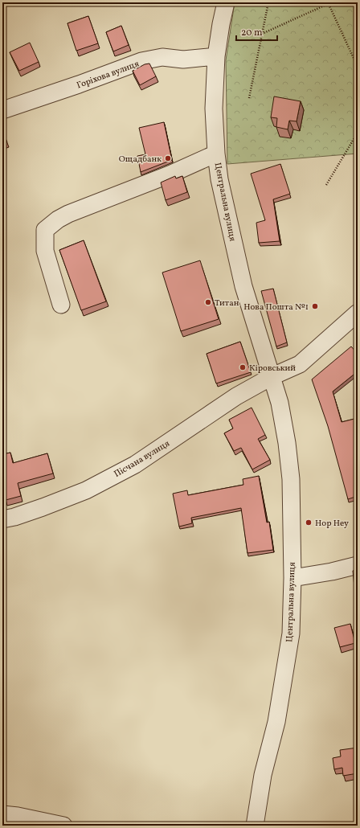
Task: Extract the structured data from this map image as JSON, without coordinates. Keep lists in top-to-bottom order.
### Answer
{
  "streets": {
    "street": ["Горіхова вулиця", "Центральна вулиця", "Пісчана вулиця"]
  },
  "crossings": [
    ["Горіхова вулиця", "Центральна вулиця"],
    ["Центральна вулиця", "Пісчана вулиця"]
  ],
  "places": [
    "Ощадбанк",
    "Титан",
    "Нова Пошта №1",
    "Кіровський",
    "Hop Hey"
  ],
  "scale_bar": "20 m"
}
